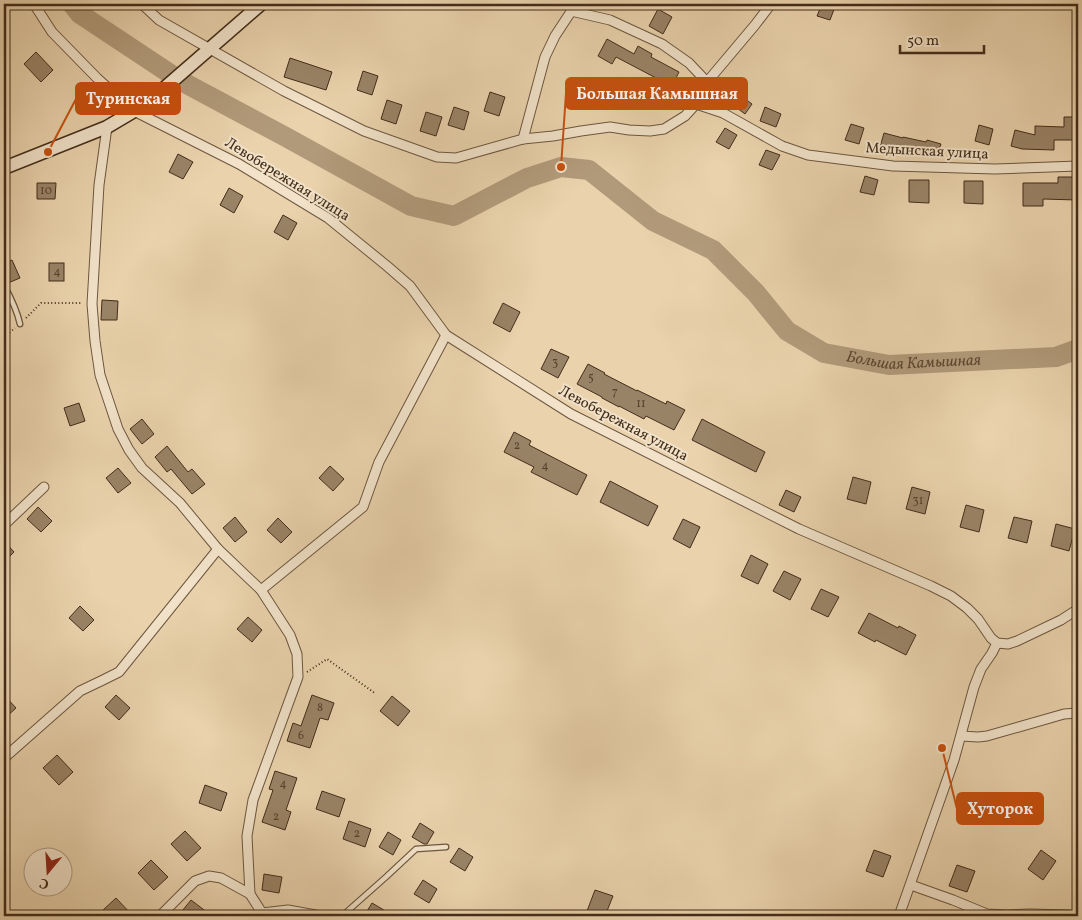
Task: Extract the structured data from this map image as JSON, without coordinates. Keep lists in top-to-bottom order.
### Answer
{
  "streets": {
    "street": ["Медынская улица", "Левобережная улица"]
  },
  "water": ["Большая Камышная"],
  "places": ["Туринская", "Большая Камышная", "Хуторок"],
  "house_numbers": [
    "10",
    "4",
    "3",
    "5",
    "7",
    "11",
    "2",
    "4",
    "31",
    "8",
    "6",
    "4",
    "2",
    "2"
  ],
  "scale_bar": "50 m",
  "north": "bottom"
}
